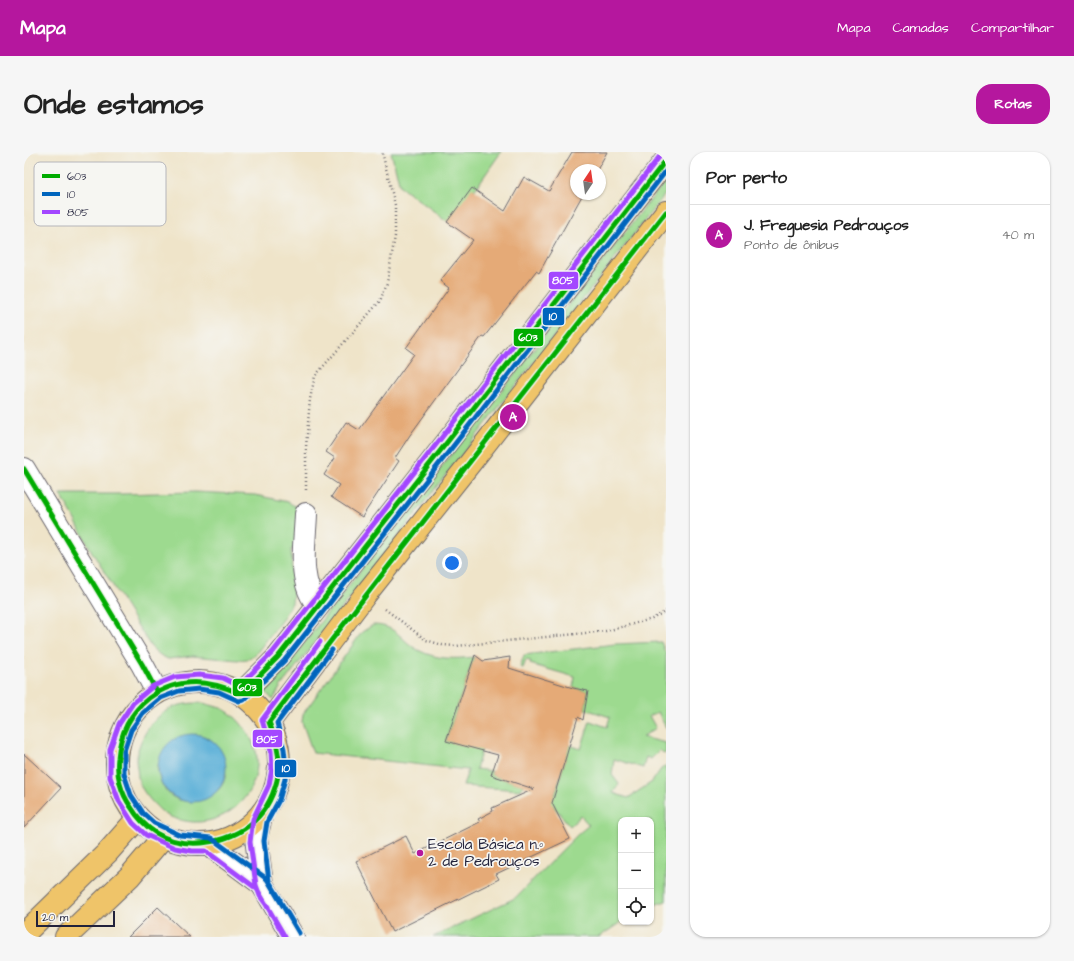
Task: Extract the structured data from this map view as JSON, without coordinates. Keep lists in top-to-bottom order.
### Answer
{
  "places": ["Escola Básica n.º 2 de Pedrouços"],
  "lines": ["transit line 805", "transit line 603", "transit line 10"],
  "legend": ["603", "10", "805"],
  "scale_bar": "20 m",
  "north": "top",
  "page": {
    "header": "Mapa",
    "nav": ["Mapa", "Camadas", "Compartilhar"],
    "buttons": "Rotas",
    "title": "Onde estamos",
    "heading": "Por perto",
    "list": [
      {
        "mark": "A",
        "name": "J. Freguesia Pedrouços",
        "note": "Ponto de ônibus",
        "value": "40 m"
      }
    ],
    "pins": "A",
    "map_buttons": ["+", "−"],
    "scale": "20 m"
  }
}
